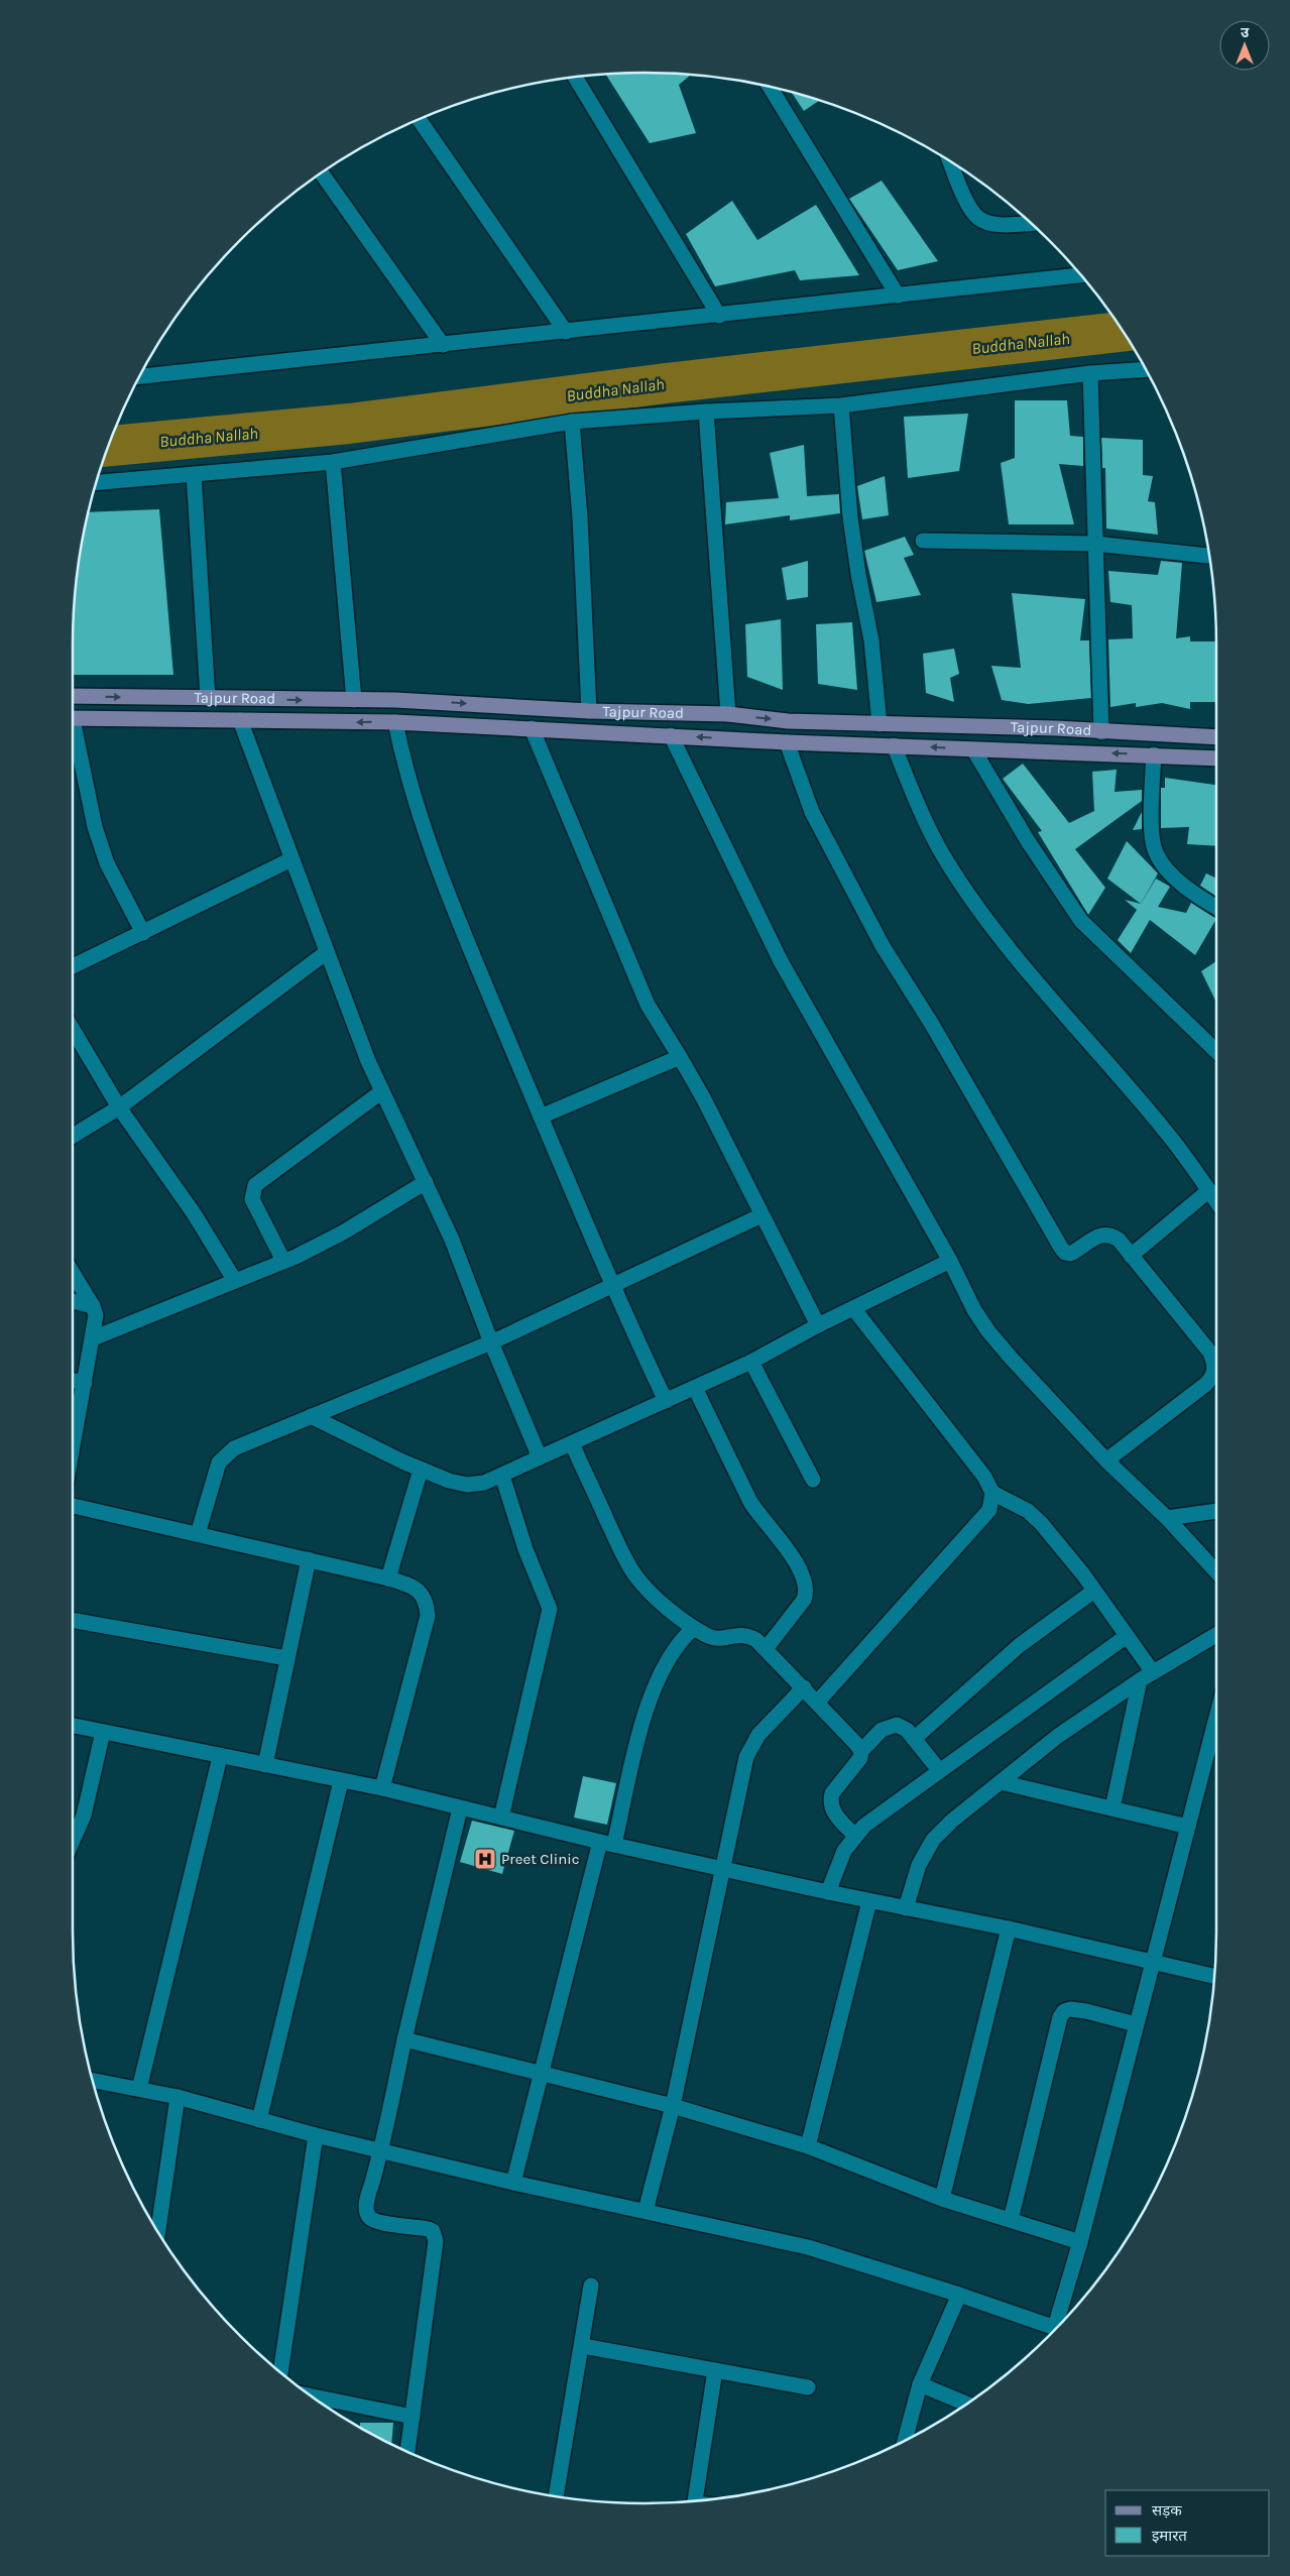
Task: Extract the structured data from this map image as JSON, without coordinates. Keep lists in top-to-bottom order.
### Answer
{
  "streets": {
    "main road": ["Tajpur Road"]
  },
  "water": ["Buddha Nallah"],
  "places": {
    "hospital": ["Preet Clinic"]
  },
  "legend": ["सड़क", "इमारत"],
  "north": "top"
}
